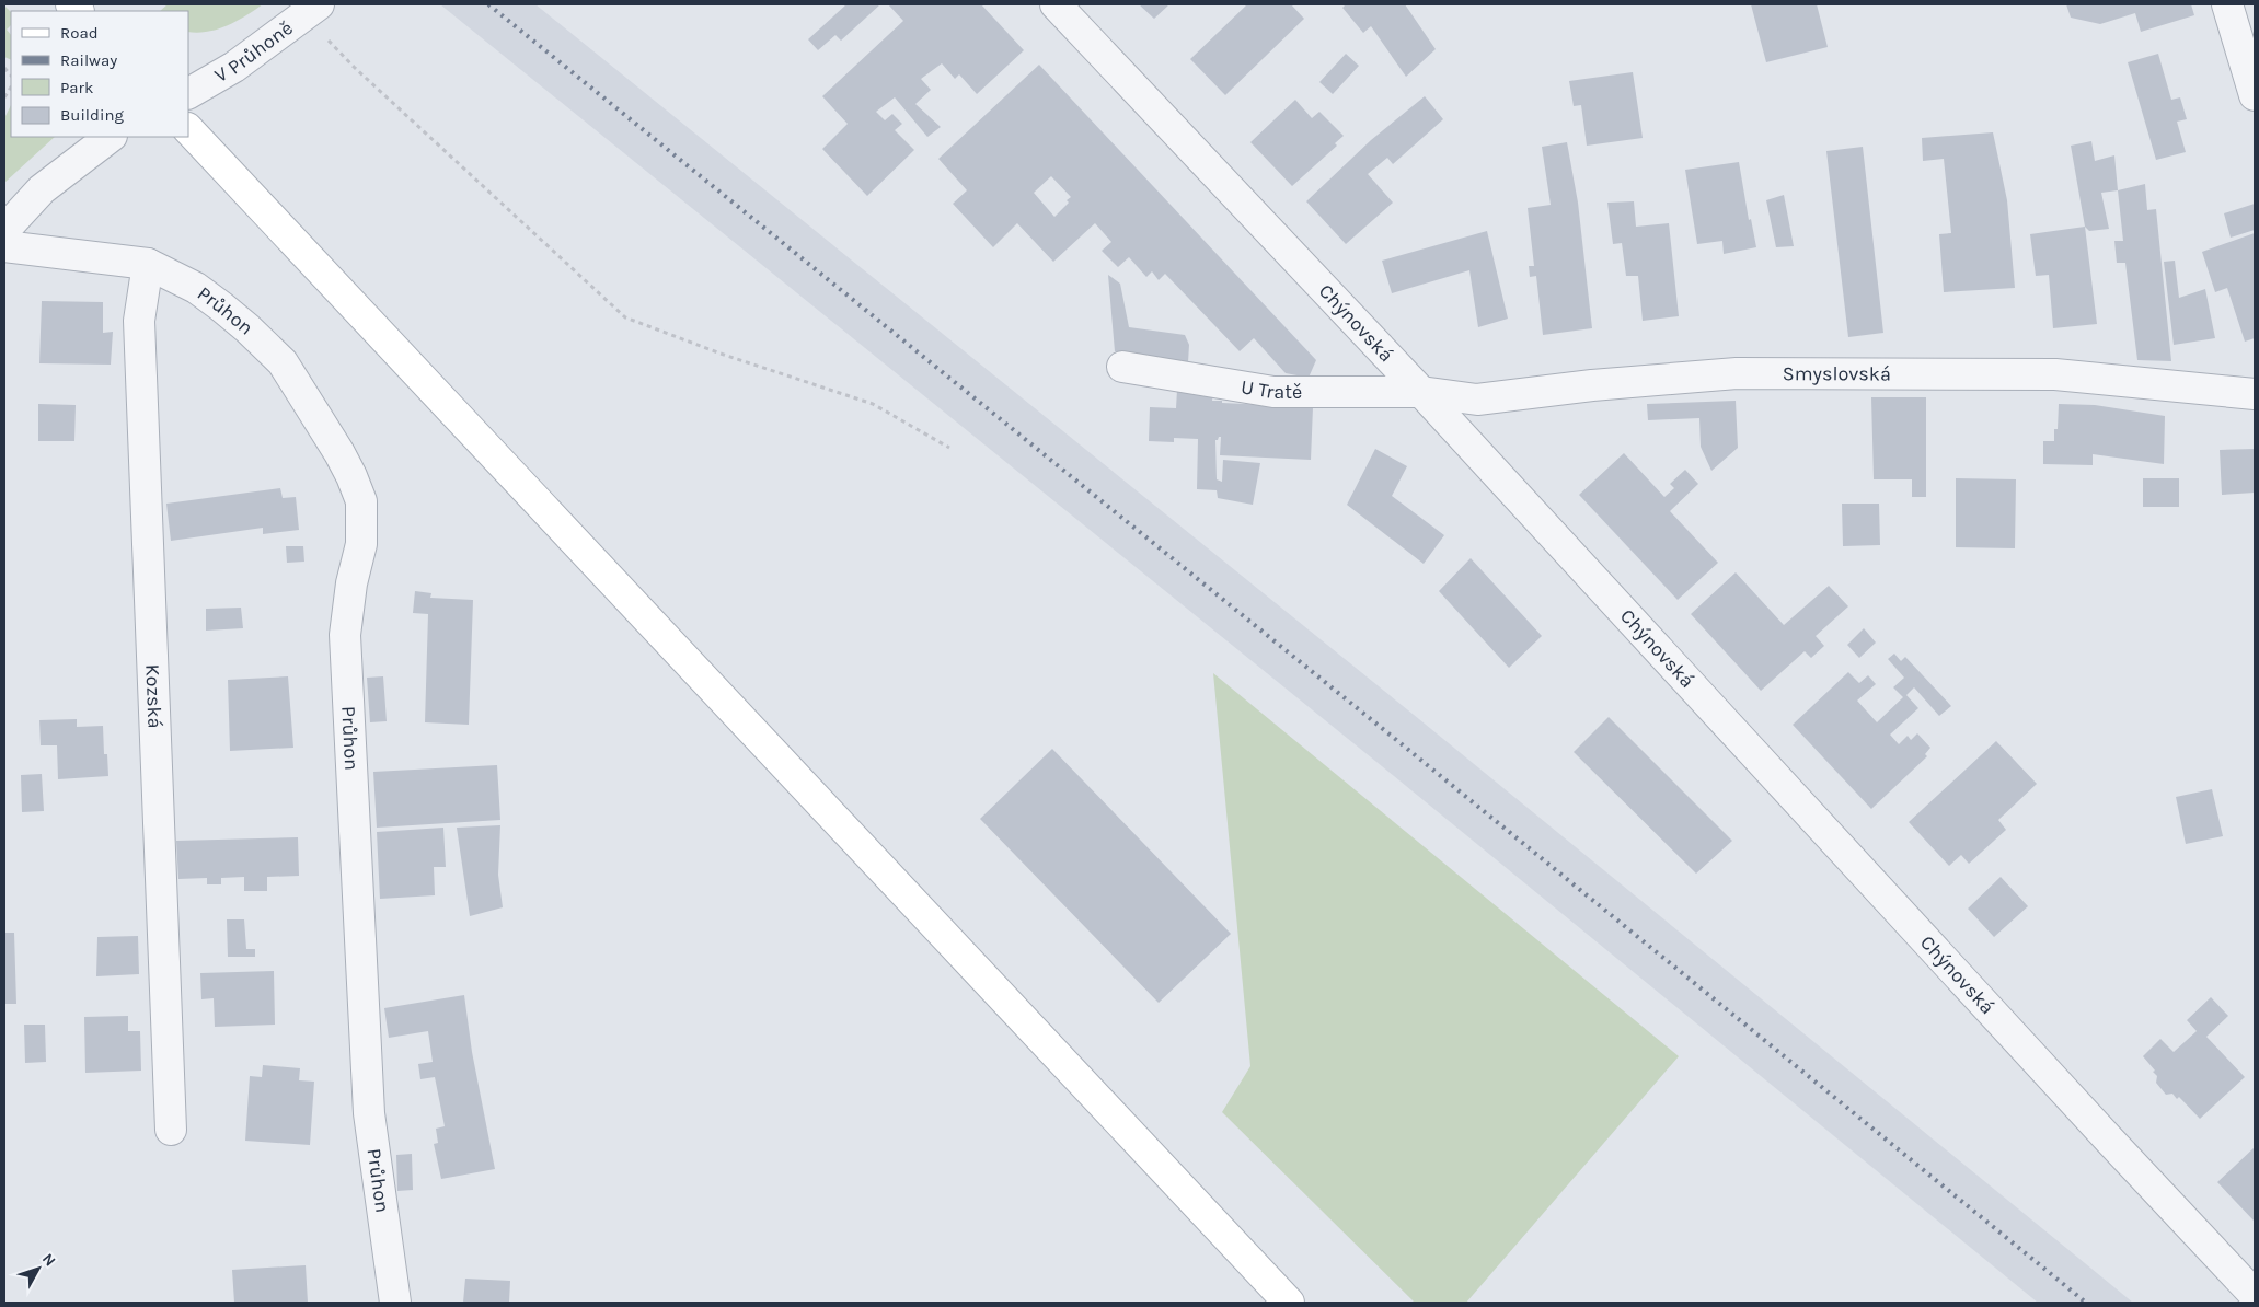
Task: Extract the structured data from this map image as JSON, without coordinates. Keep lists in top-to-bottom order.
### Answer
{
  "streets": {
    "street": [
      "V Průhoně",
      "Průhon",
      "Chýnovská",
      "Smyslovská",
      "U Tratě",
      "Kozská"
    ]
  },
  "crossings": [
    ["Průhon", "Kozská"],
    ["Chýnovská", "Smyslovská"],
    ["Chýnovská", "U Tratě"],
    ["Smyslovská", "U Tratě"]
  ],
  "legend": [
    "Road",
    "Railway",
    "Park",
    "Building"
  ],
  "north": "top right"
}
